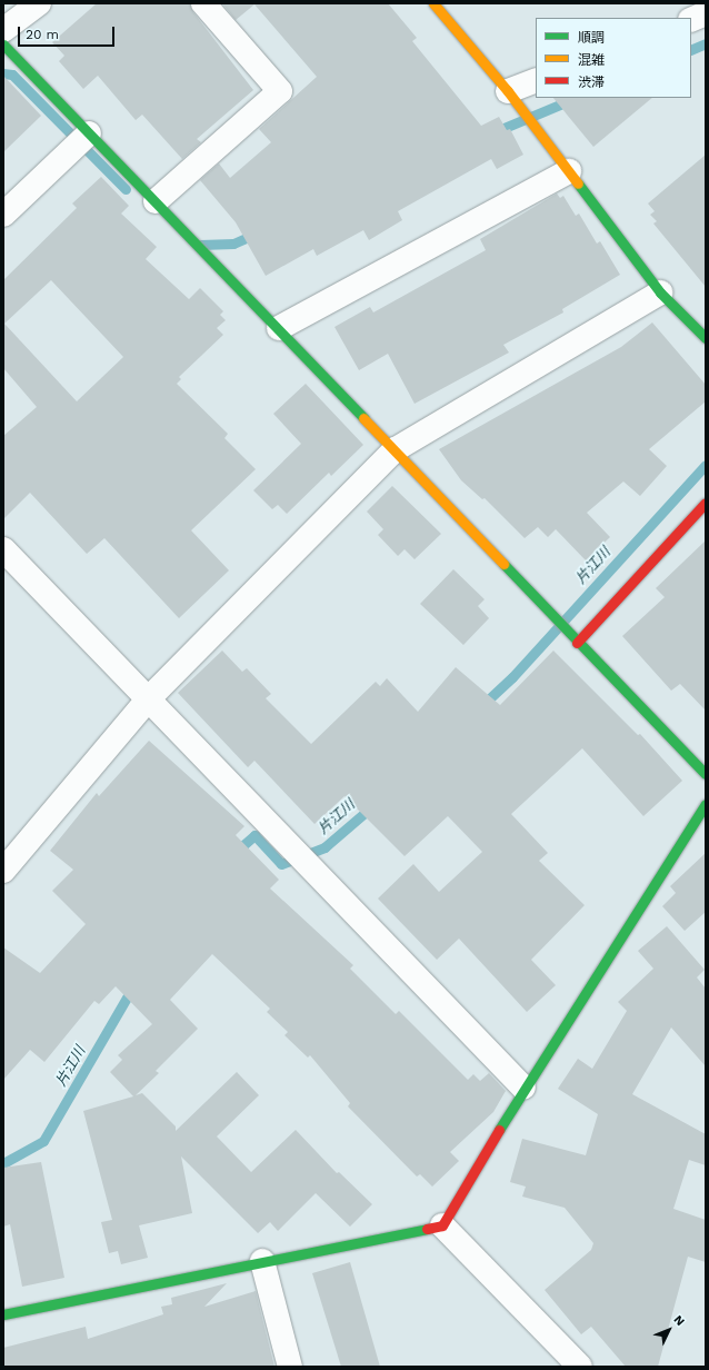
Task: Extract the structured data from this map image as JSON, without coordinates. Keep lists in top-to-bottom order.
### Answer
{
  "water": ["片江川"],
  "legend": ["順調", "混雑", "渋滞"],
  "scale_bar": "20 m",
  "north": "top right"
}
